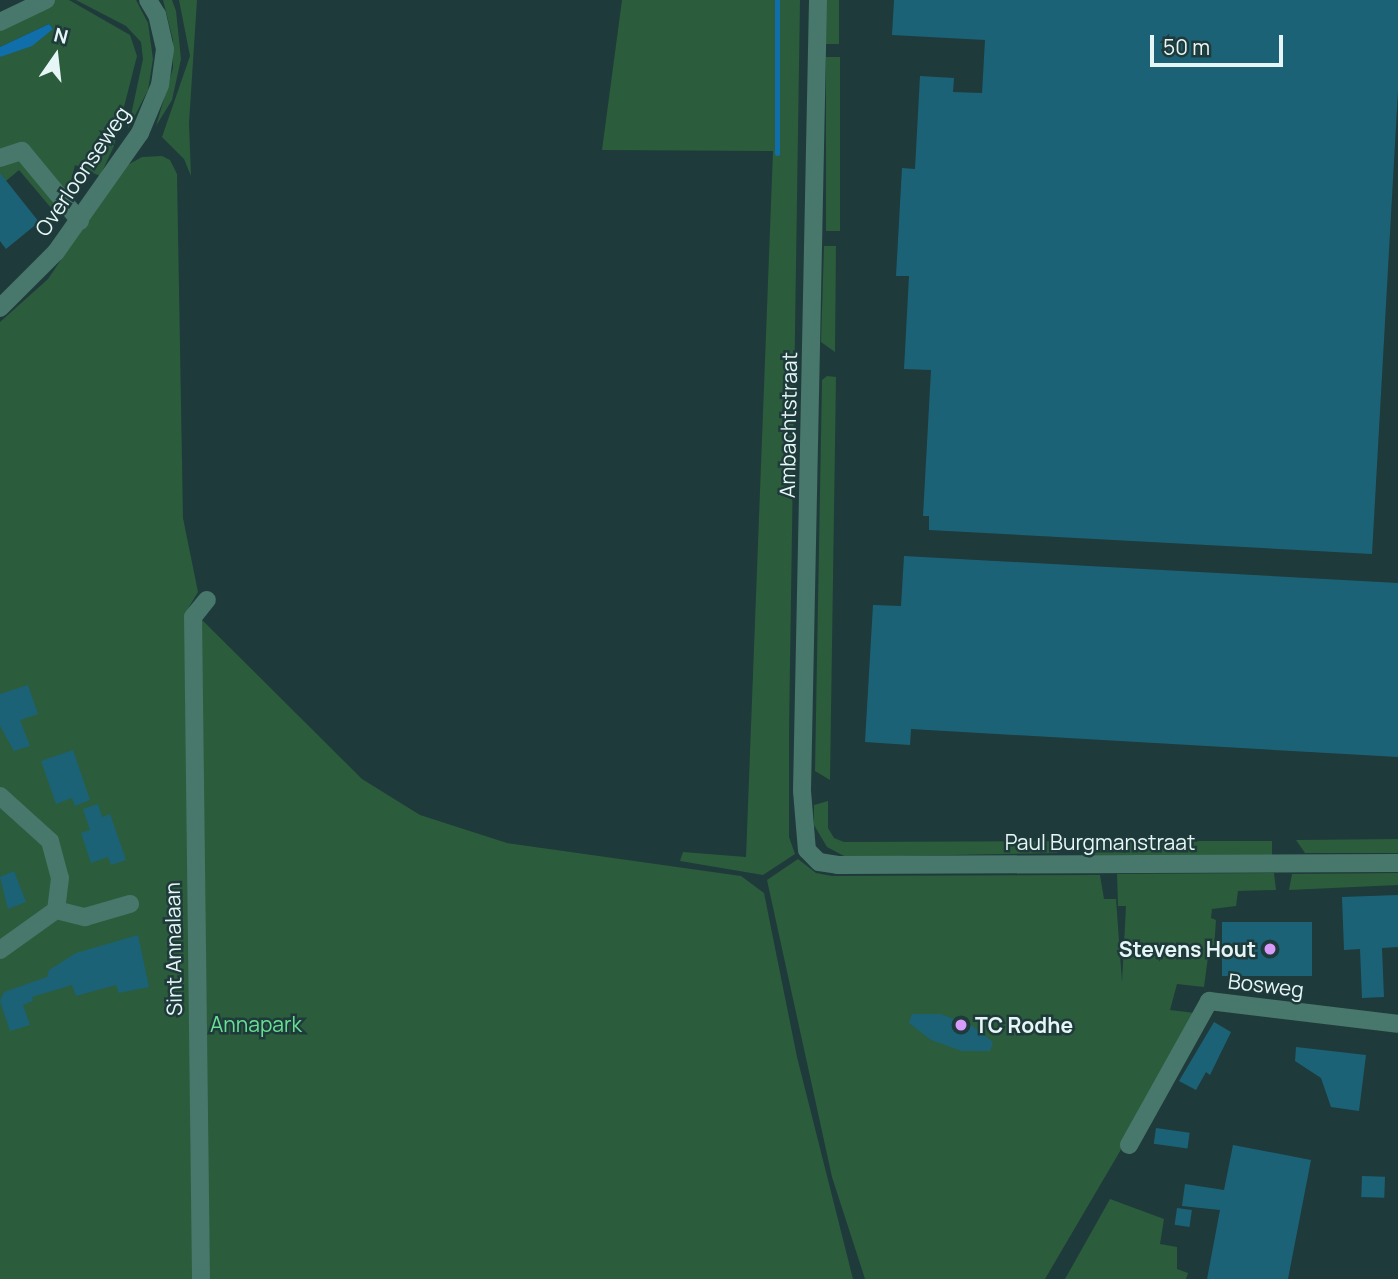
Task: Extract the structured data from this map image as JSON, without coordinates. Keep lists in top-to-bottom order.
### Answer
{
  "streets": {
    "street": [
      "Overloonseweg",
      "Ambachtstraat",
      "Paul Burgmanstraat",
      "Sint Annalaan",
      "Bosweg"
    ]
  },
  "crossings": [
    ["Ambachtstraat", "Paul Burgmanstraat"]
  ],
  "parks": ["Annapark"],
  "places": ["Stevens Hout", "TC Rodhe"],
  "scale_bar": "50 m",
  "north": "top"
}
